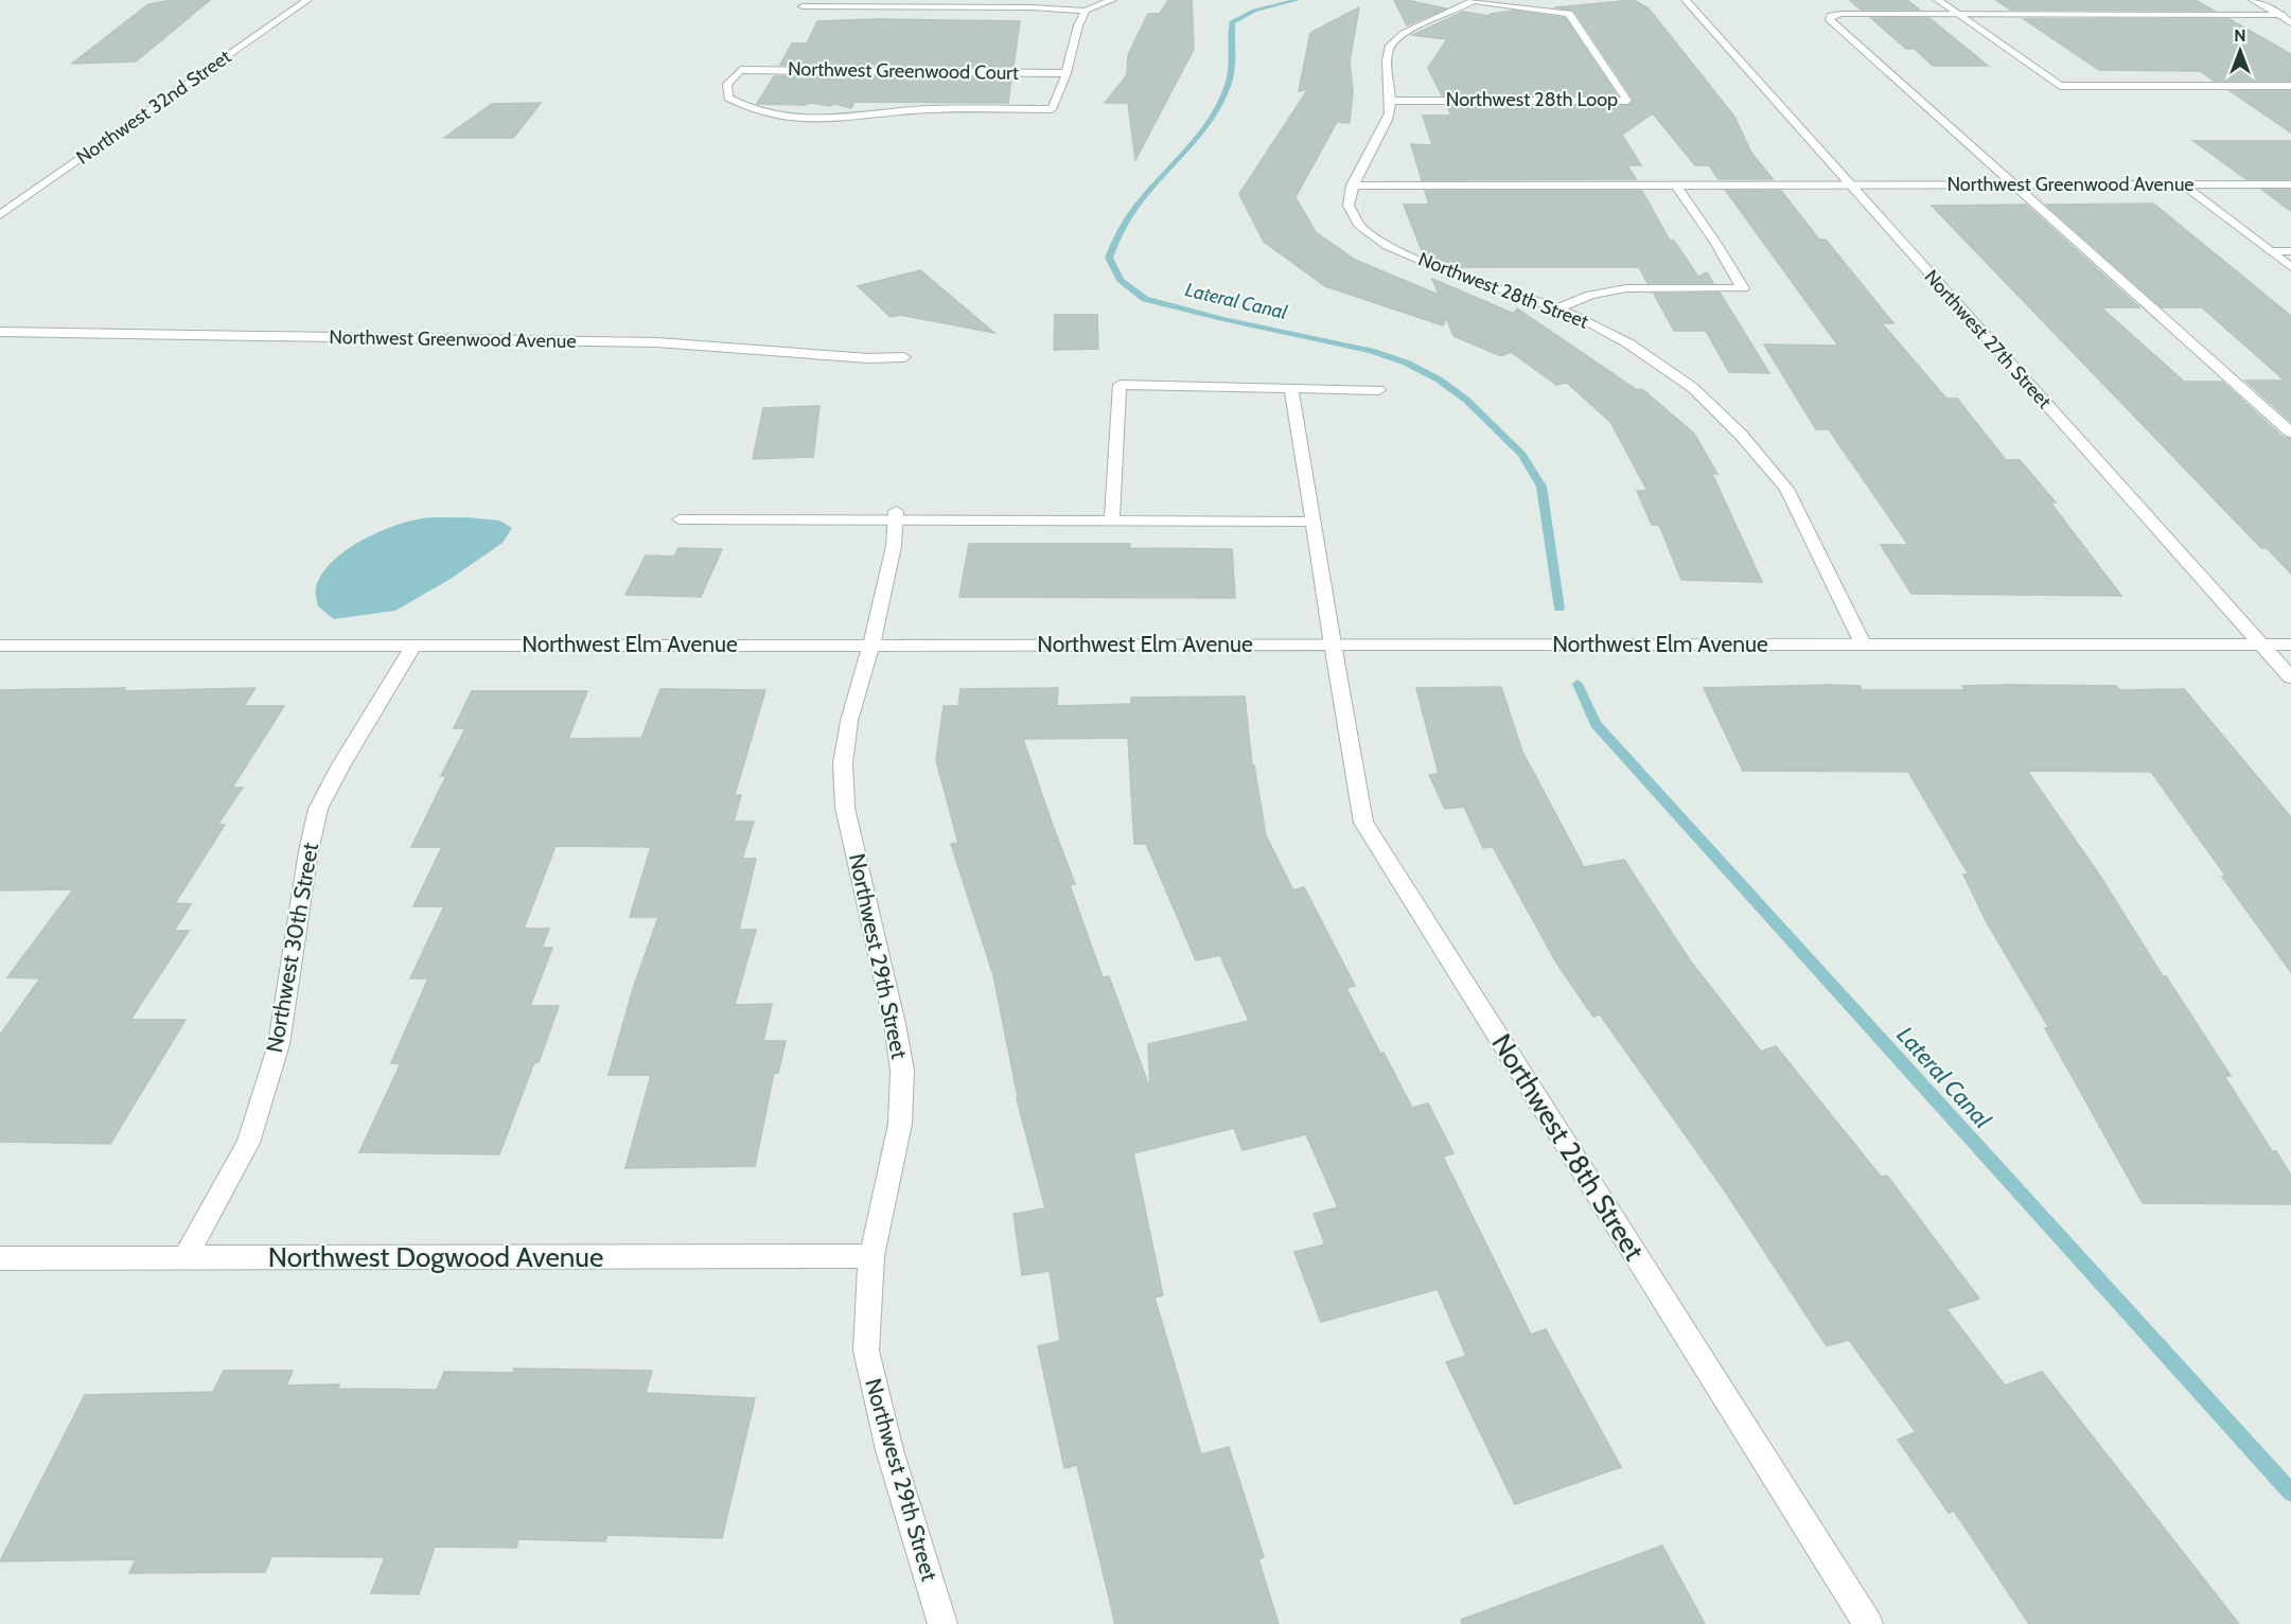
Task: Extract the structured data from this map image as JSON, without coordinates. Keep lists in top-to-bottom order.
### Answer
{
  "streets": {
    "street": [
      "Northwest Greenwood Court",
      "Northwest 28th Loop",
      "Northwest 32nd Street",
      "Northwest Greenwood Avenue",
      "Northwest 28th Street",
      "Northwest 27th Street",
      "Northwest Elm Avenue",
      "Northwest 30th Street",
      "Northwest 29th Street",
      "Northwest Dogwood Avenue"
    ]
  },
  "crossings": [
    ["Northwest Greenwood Avenue", "Northwest 28th Street"],
    ["Northwest Greenwood Avenue", "Northwest 27th Street"],
    ["Northwest 28th Street", "Northwest Elm Avenue"],
    ["Northwest 27th Street", "Northwest Elm Avenue"],
    ["Northwest Elm Avenue", "Northwest 30th Street"],
    ["Northwest Elm Avenue", "Northwest 29th Street"],
    ["Northwest 30th Street", "Northwest Dogwood Avenue"],
    ["Northwest 29th Street", "Northwest Dogwood Avenue"]
  ],
  "water": ["Lateral Canal"],
  "north": "top"
}
